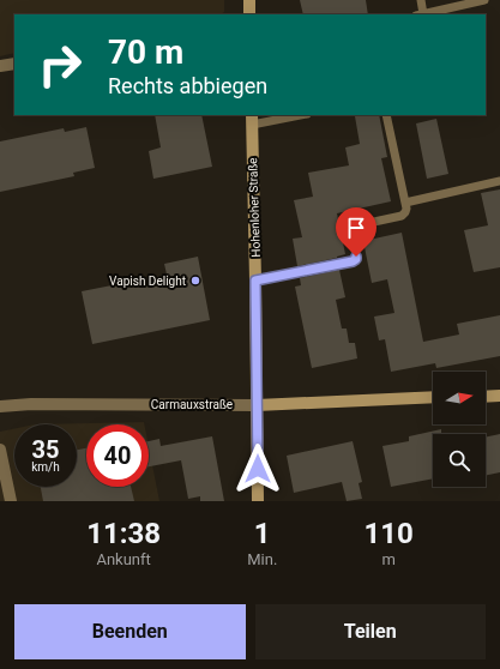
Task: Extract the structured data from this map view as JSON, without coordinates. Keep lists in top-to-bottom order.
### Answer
{
  "streets": {
    "street": ["Hohenloher Straße", "Carmauxstraße"]
  },
  "crossings": [
    ["Hohenloher Straße", "Carmauxstraße"]
  ],
  "places": ["Vapish Delight"],
  "north": "right",
  "page": {
    "turn": ["70 m", "Rechts abbiegen"],
    "speed": "35 km/h",
    "limit": "40",
    "eta": [
      "11:38",
      "Ankunft",
      "1",
      "Min.",
      "110",
      "m"
    ],
    "buttons": ["Beenden", "Teilen"]
  }
}
